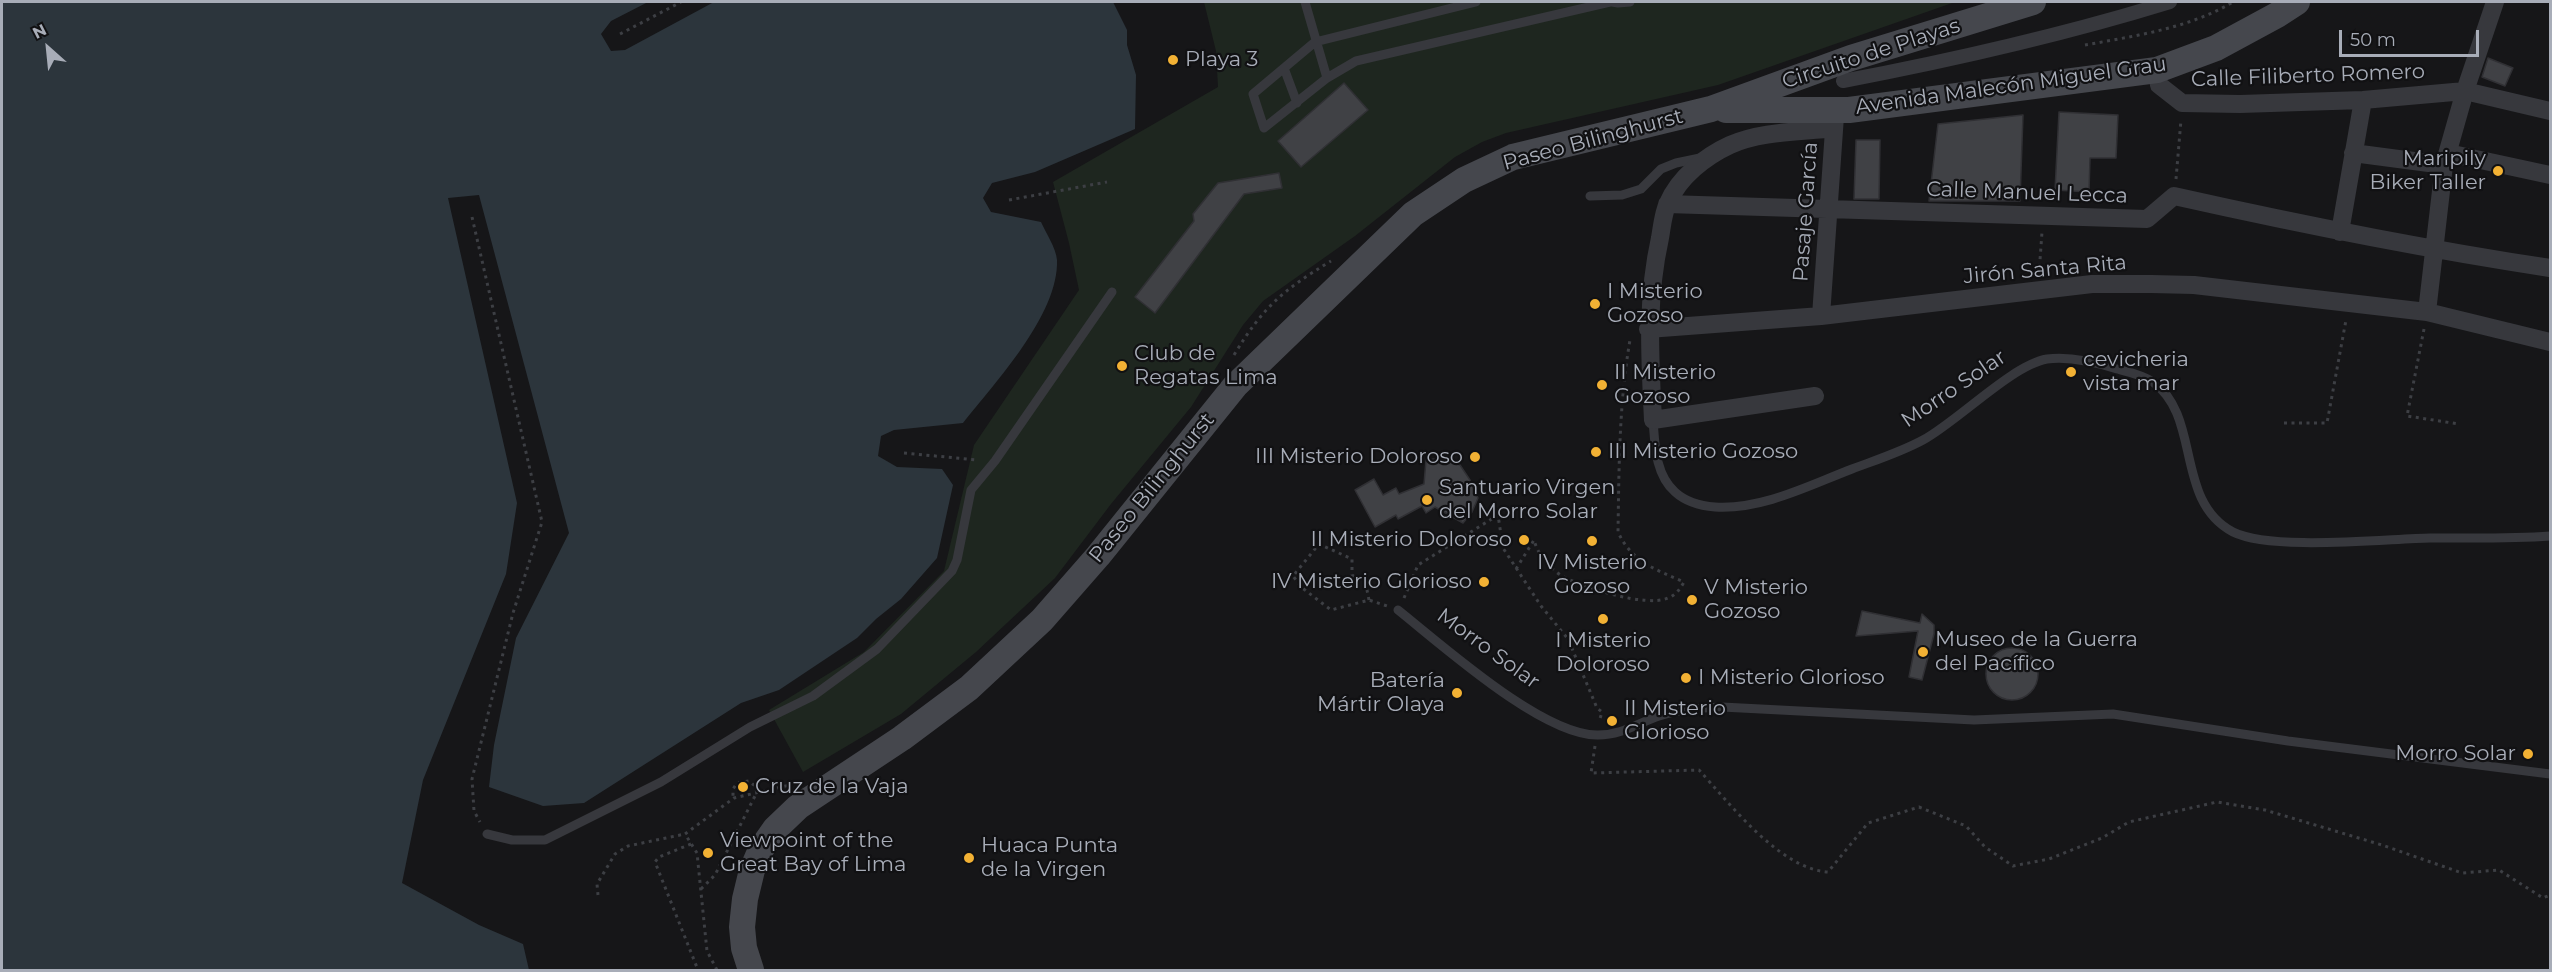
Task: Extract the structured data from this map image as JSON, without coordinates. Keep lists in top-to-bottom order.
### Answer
{
  "streets": {
    "main road": ["Circuito de Playas", "Avenida Malecón Miguel Grau", "Paseo Bilinghurst"],
    "street": [
      "Calle Filiberto Romero",
      "Calle Manuel Lecca",
      "Pasaje García",
      "Jirón Santa Rita",
      "Morro Solar"
    ]
  },
  "crossings": [
    ["Circuito de Playas", "Avenida Malecón Miguel Grau"],
    ["Circuito de Playas", "Paseo Bilinghurst"],
    ["Calle Filiberto Romero", "Avenida Malecón Miguel Grau"],
    ["Avenida Malecón Miguel Grau", "Paseo Bilinghurst"],
    ["Avenida Malecón Miguel Grau", "Pasaje García"],
    ["Avenida Malecón Miguel Grau", "Morro Solar"],
    ["Calle Manuel Lecca", "Pasaje García"],
    ["Calle Manuel Lecca", "Morro Solar"],
    ["Pasaje García", "Jirón Santa Rita"],
    ["Pasaje García", "Morro Solar"],
    ["Jirón Santa Rita", "Morro Solar"]
  ],
  "places": [
    "Playa 3",
    "Maripily Biker Taller",
    "I Misterio Gozoso",
    "Club de Regatas Lima",
    "cevicheria vista mar",
    "II Misterio Gozoso",
    "III Misterio Gozoso",
    "III Misterio Doloroso",
    "Santuario Virgen del Morro Solar",
    "II Misterio Doloroso",
    "IV Misterio Gozoso",
    "IV Misterio Glorioso",
    "V Misterio Gozoso",
    "I Misterio Doloroso",
    "Museo de la Guerra del Pacífico",
    "I Misterio Glorioso",
    "Batería Mártir Olaya",
    "II Misterio Glorioso",
    "Morro Solar",
    "Cruz de la Vaja",
    "Viewpoint of the Great Bay of Lima",
    "Huaca Punta de la Virgen"
  ],
  "scale_bar": "50 m",
  "north": "top left"
}
